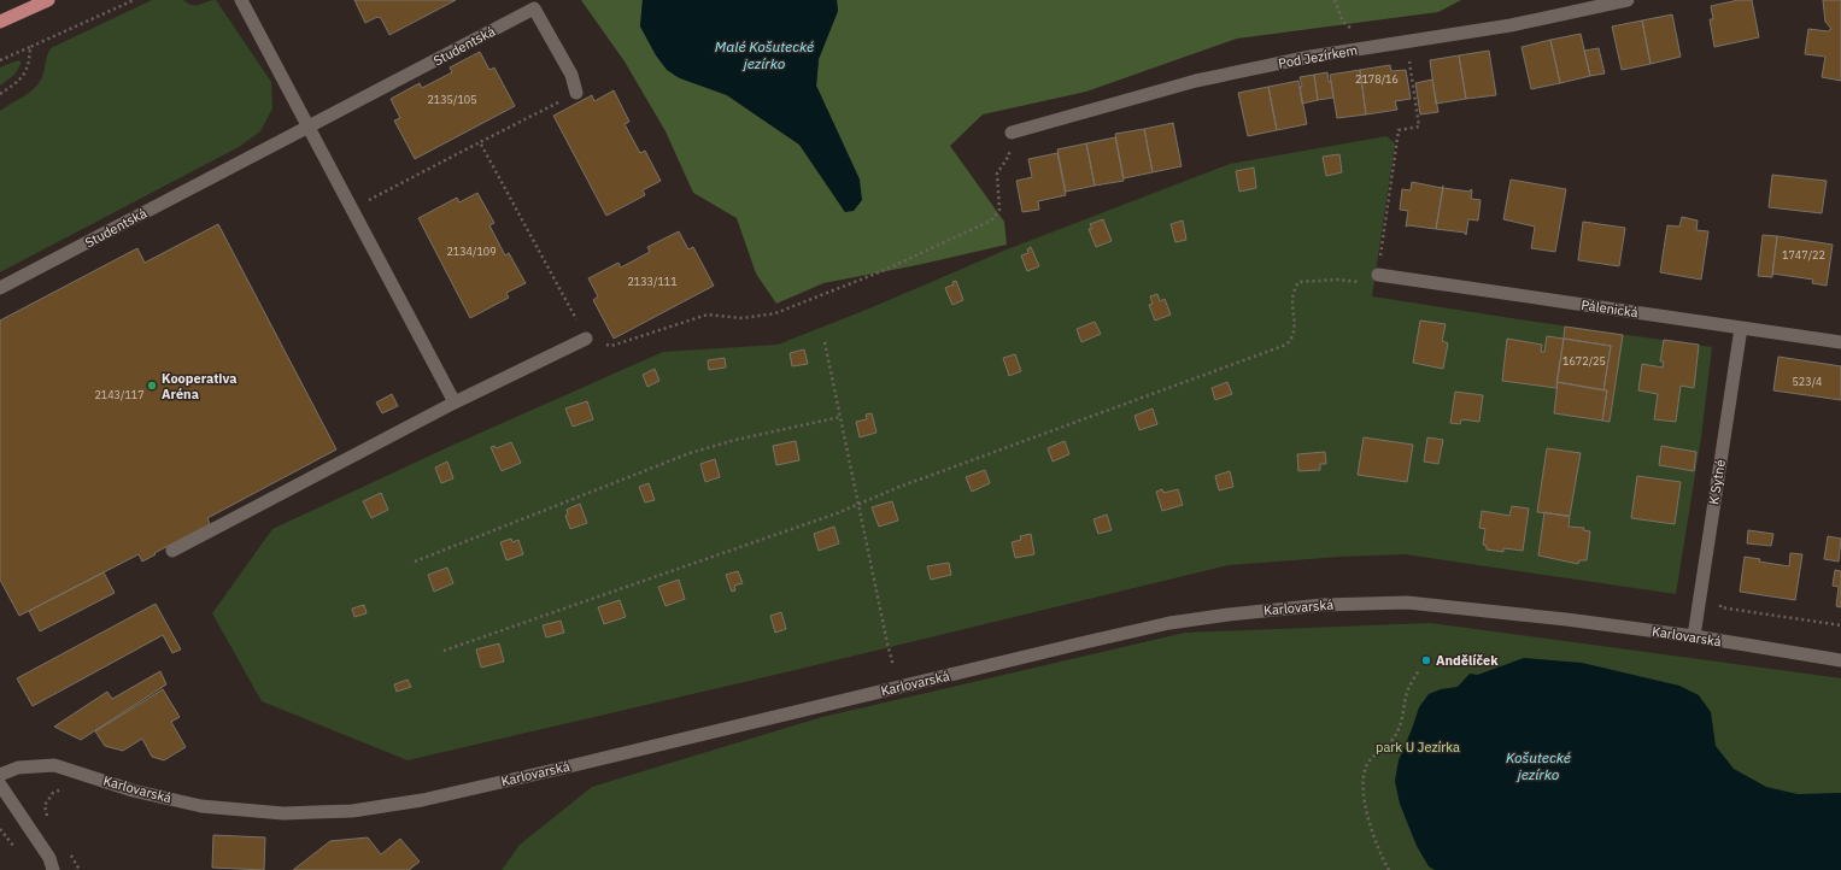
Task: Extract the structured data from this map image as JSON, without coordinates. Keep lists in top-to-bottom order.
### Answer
{
  "streets": {
    "street": [
      "Studentská",
      "Pod Jezírkem",
      "Pálenická",
      "K Sytné",
      "Karlovarská"
    ]
  },
  "crossings": [
    ["Pálenická", "K Sytné"],
    ["K Sytné", "Karlovarská"]
  ],
  "water": ["Malé Košutecké jezírko", "Košutecké jezírko"],
  "parks": ["park U Jezírka"],
  "places": ["Kooperativa Aréna", "Andělíček"],
  "house_numbers": [
    "2178/16",
    "2135/105",
    "2134/109",
    "1747/22",
    "2133/111",
    "1672/25",
    "523/4",
    "2143/117"
  ]
}
